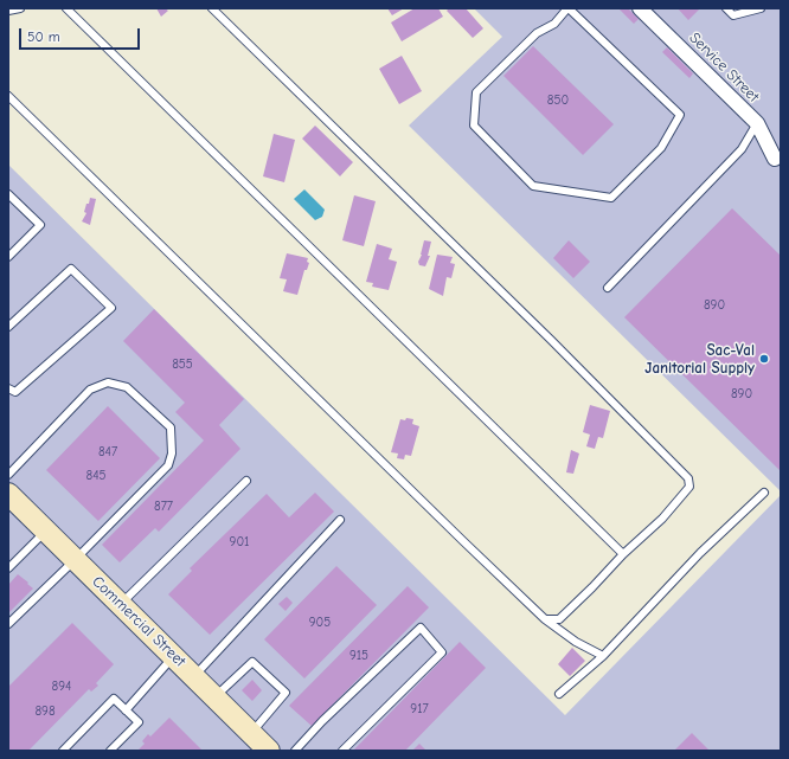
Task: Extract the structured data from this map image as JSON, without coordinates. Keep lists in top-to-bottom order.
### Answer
{
  "streets": {
    "main road": ["Commercial Street"],
    "street": ["Service Street"]
  },
  "places": ["Sac-Val Janitorial Supply"],
  "house_numbers": [
    "850",
    "890",
    "855",
    "890",
    "847",
    "845",
    "877",
    "901",
    "905",
    "915",
    "894",
    "917",
    "898"
  ],
  "scale_bar": "50 m"
}
